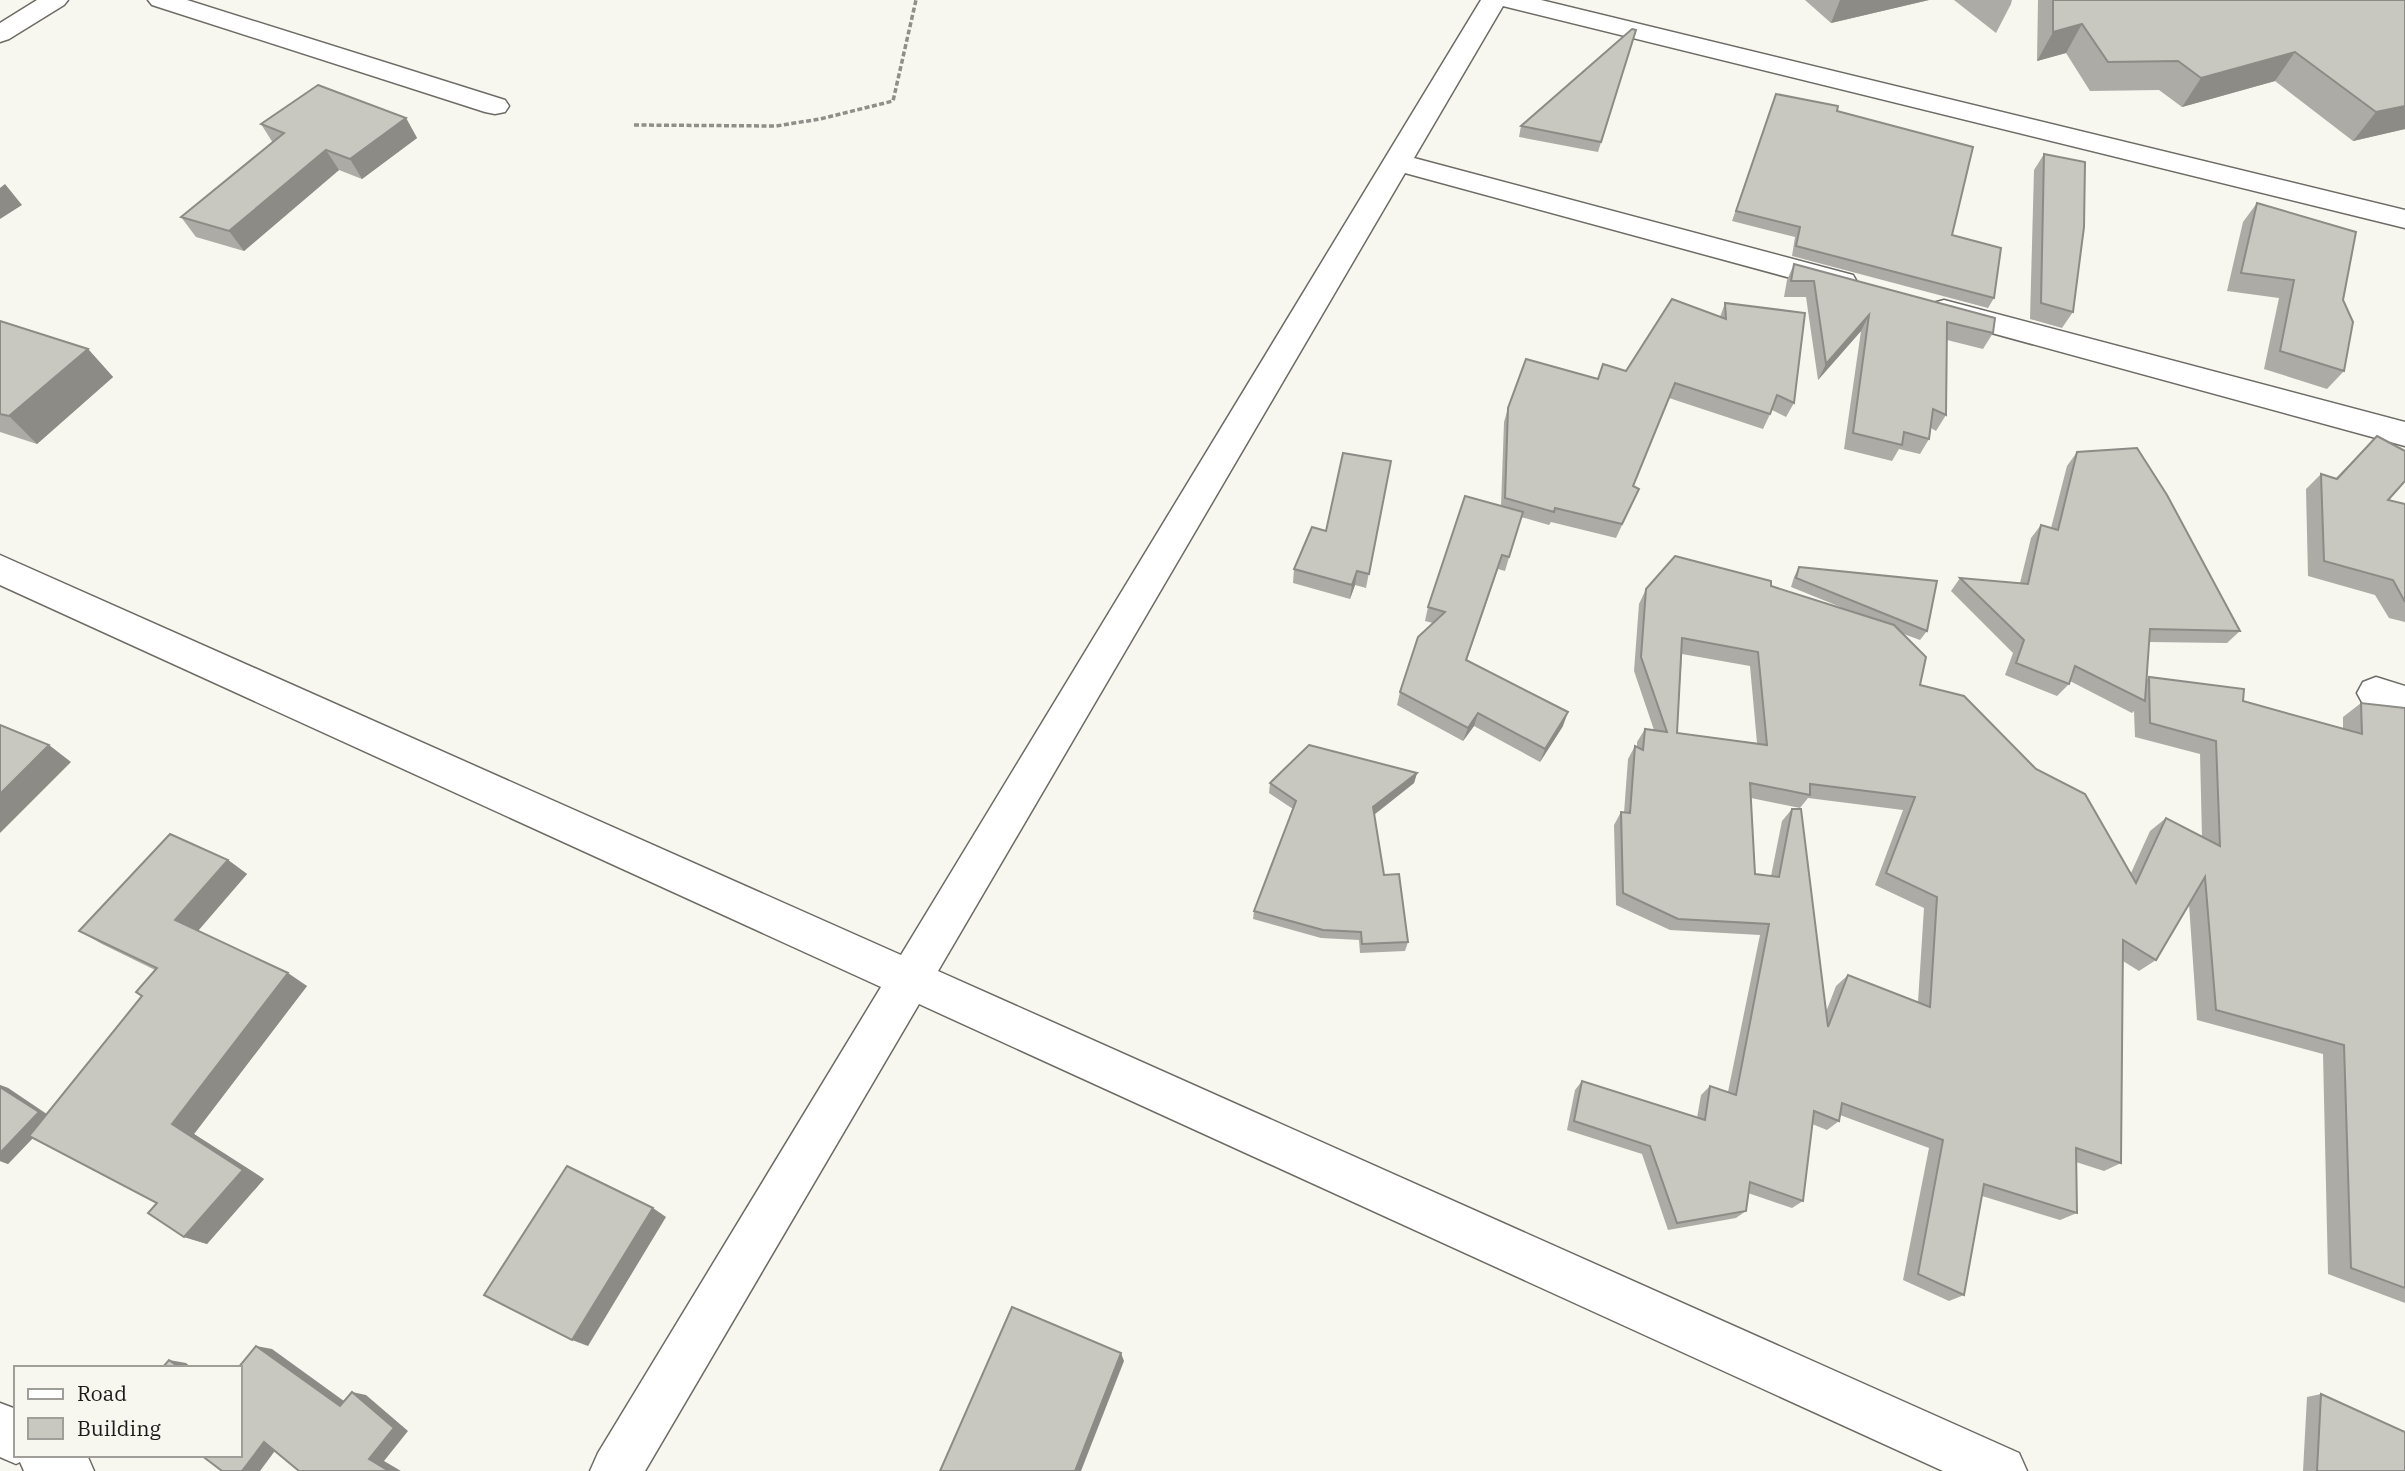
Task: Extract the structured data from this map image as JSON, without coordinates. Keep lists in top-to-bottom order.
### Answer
{
  "legend": ["Road", "Building"]
}
